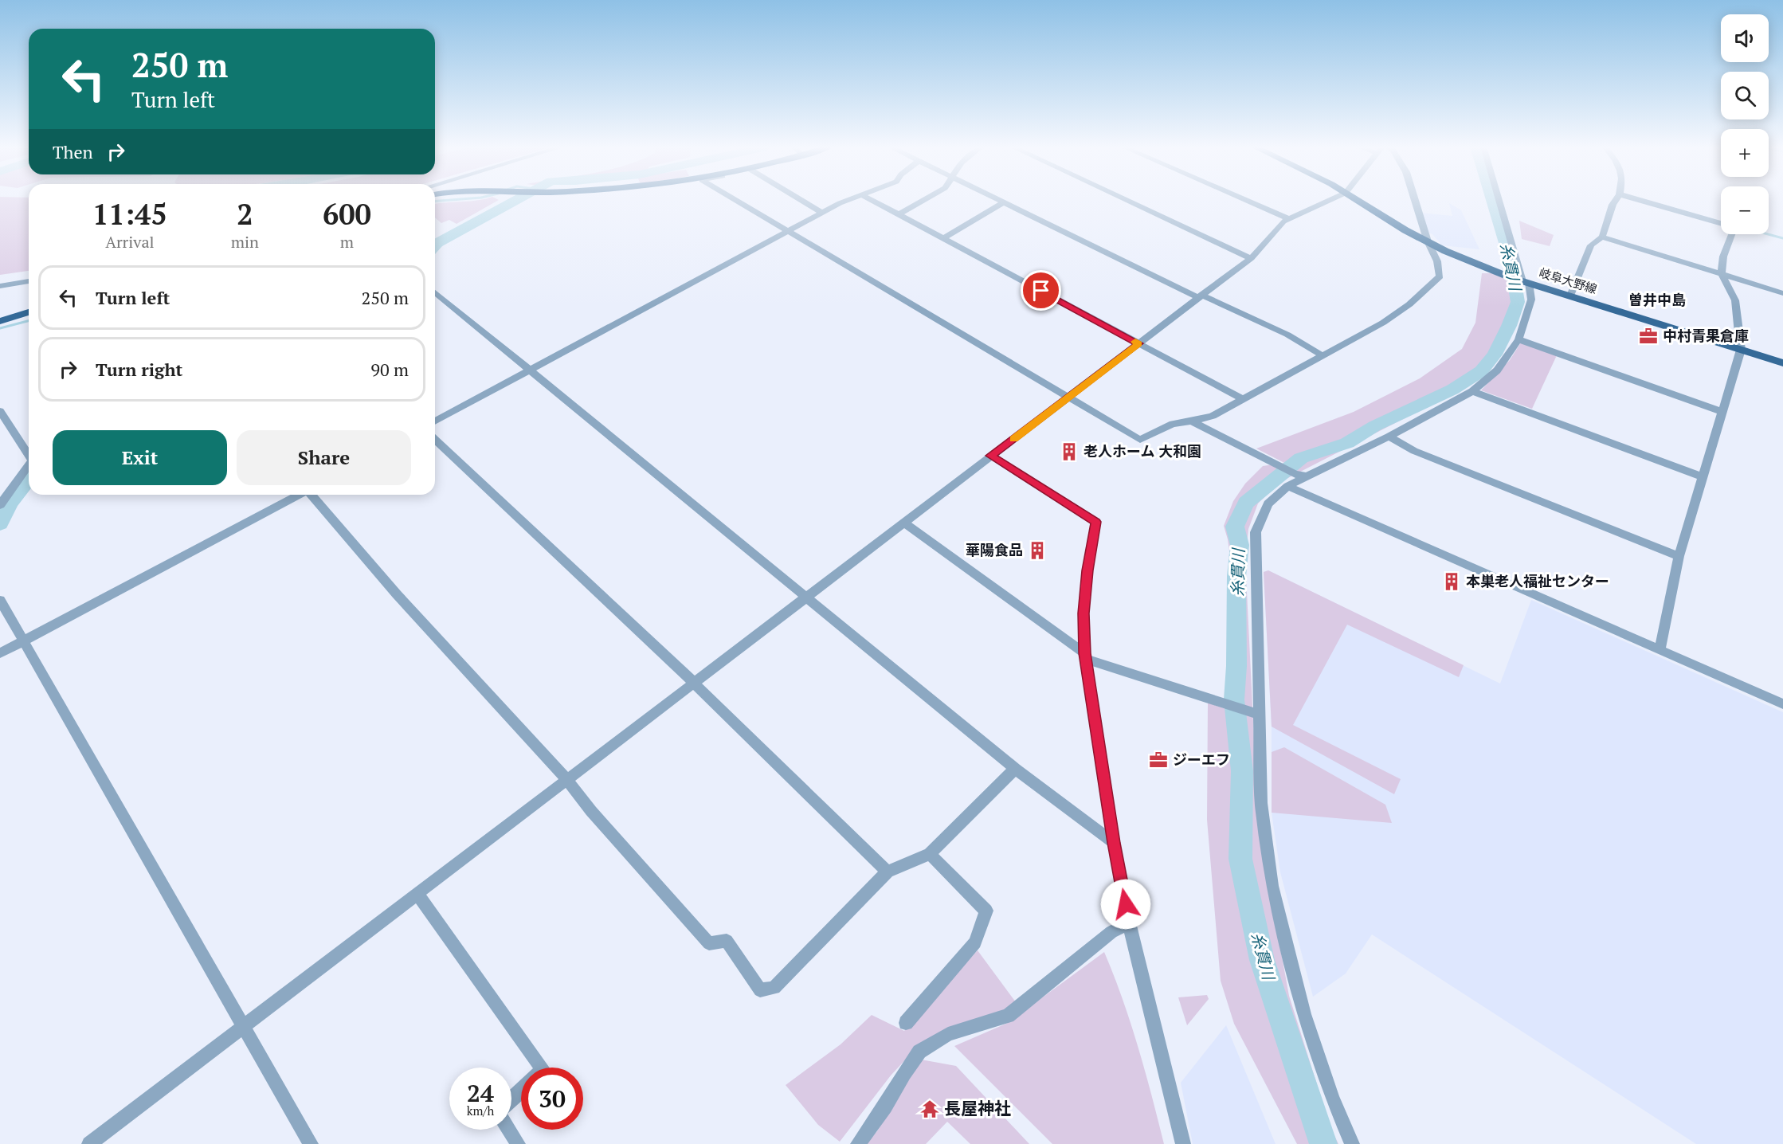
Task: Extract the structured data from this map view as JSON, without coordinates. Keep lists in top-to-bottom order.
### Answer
{
  "streets": {
    "main road": ["岐阜大野線"]
  },
  "districts": ["曽井中島"],
  "water": ["糸貫川"],
  "places": {
    "office": ["中村青果倉庫", "ジーエフ"],
    "building": ["老人ホーム 大和園", "華陽食品", "本巣老人福祉センター"],
    "temple": ["長屋神社"]
  },
  "page": {
    "map_buttons": ["+", "−"],
    "turn": ["250 m", "Turn left"],
    "then": "Then",
    "eta": [
      "11:45",
      "Arrival",
      "2",
      "min",
      "600",
      "m"
    ],
    "list": [
      {
        "name": "Turn left",
        "value": "250 m"
      },
      {
        "name": "Turn right",
        "value": "90 m"
      }
    ],
    "buttons": ["Exit", "Share"],
    "speed": "24 km/h",
    "limit": "30"
  }
}
